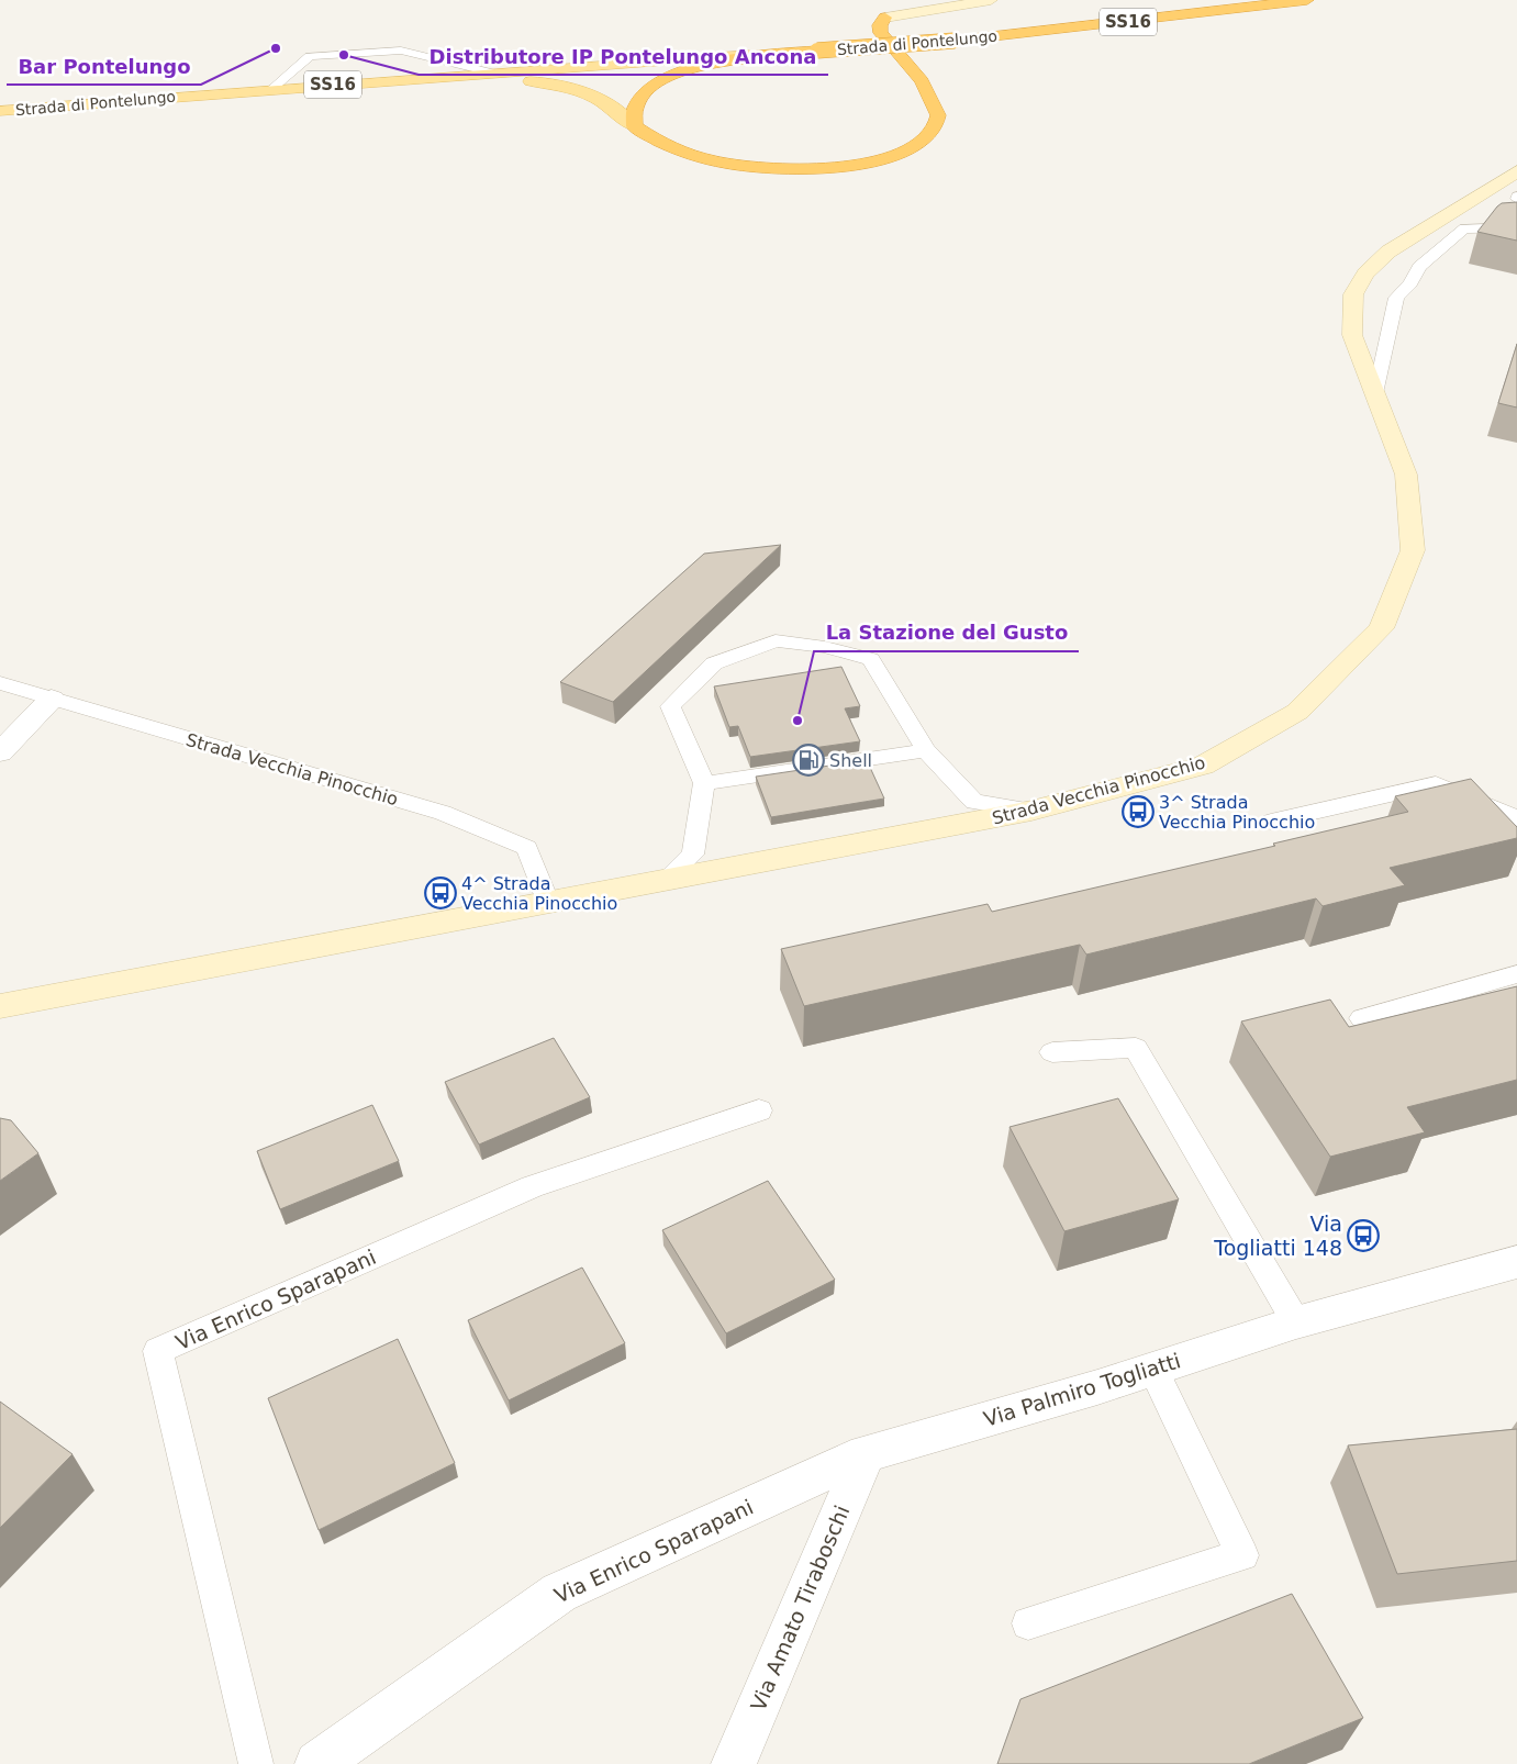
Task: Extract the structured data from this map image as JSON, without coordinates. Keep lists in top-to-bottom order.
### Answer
{
  "streets": {
    "highway": ["SS16", "Strada di Pontelungo"],
    "street": [
      "Strada Vecchia Pinocchio",
      "Via Enrico Sparapani",
      "Via Palmiro Togliatti",
      "Via Amato Tiraboschi"
    ]
  },
  "crossings": [
    ["Via Enrico Sparapani", "Via Palmiro Togliatti"],
    ["Via Enrico Sparapani", "Via Amato Tiraboschi"],
    ["Via Palmiro Togliatti", "Via Amato Tiraboschi"]
  ],
  "places": {
    "other": ["Bar Pontelungo", "Distributore IP Pontelungo Ancona", "La Stazione del Gusto"],
    "fuel station": ["Shell"],
    "bus stop": ["3^ Strada Vecchia Pinocchio", "4^ Strada Vecchia Pinocchio", "Via Togliatti 148"]
  }
}
